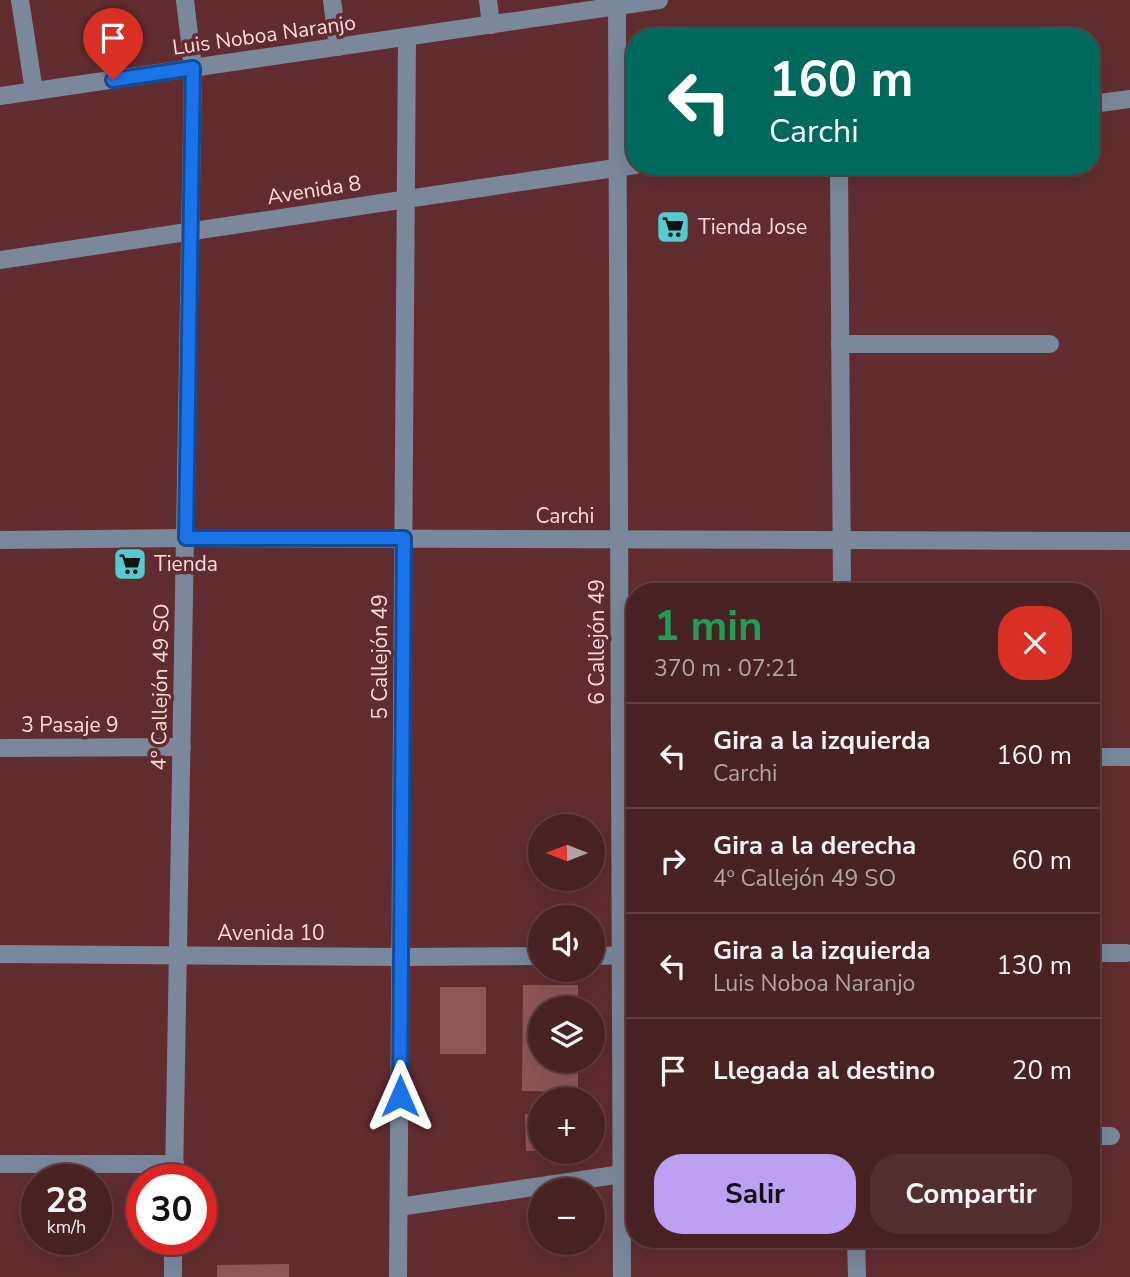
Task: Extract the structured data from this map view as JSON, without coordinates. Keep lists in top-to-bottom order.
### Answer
{
  "streets": {
    "street": [
      "Luis Noboa Naranjo",
      "Avenida 8",
      "Carchi",
      "6 Callejón 49",
      "5 Callejón 49",
      "4º Callejón 49 SO",
      "3 Pasaje 9",
      "Avenida 10"
    ]
  },
  "crossings": [
    ["Luis Noboa Naranjo", "6 Callejón 49"],
    ["Luis Noboa Naranjo", "5 Callejón 49"],
    ["Luis Noboa Naranjo", "4º Callejón 49 SO"],
    ["Avenida 8", "6 Callejón 49"],
    ["Avenida 8", "5 Callejón 49"],
    ["Avenida 8", "4º Callejón 49 SO"],
    ["Carchi", "6 Callejón 49"],
    ["Carchi", "5 Callejón 49"],
    ["Carchi", "4º Callejón 49 SO"],
    ["5 Callejón 49", "Avenida 10"],
    ["4º Callejón 49 SO", "3 Pasaje 9"],
    ["4º Callejón 49 SO", "Avenida 10"]
  ],
  "places": {
    "supermarket": ["Tienda Jose", "Tienda"]
  },
  "north": "left",
  "page": {
    "turn": ["160 m", "Carchi"],
    "heading": ["1 min", "370 m · 07:21"],
    "list": [
      {
        "name": "Gira a la izquierda",
        "note": "Carchi",
        "value": "160 m"
      },
      {
        "name": "Gira a la derecha",
        "note": "4º Callejón 49 SO",
        "value": "60 m"
      },
      {
        "name": "Gira a la izquierda",
        "note": "Luis Noboa Naranjo",
        "value": "130 m"
      },
      {
        "name": "Llegada al destino",
        "value": "20 m"
      }
    ],
    "map_buttons": ["+", "−"],
    "buttons": ["Salir", "Compartir"],
    "speed": "28 km/h",
    "limit": "30"
  }
}
